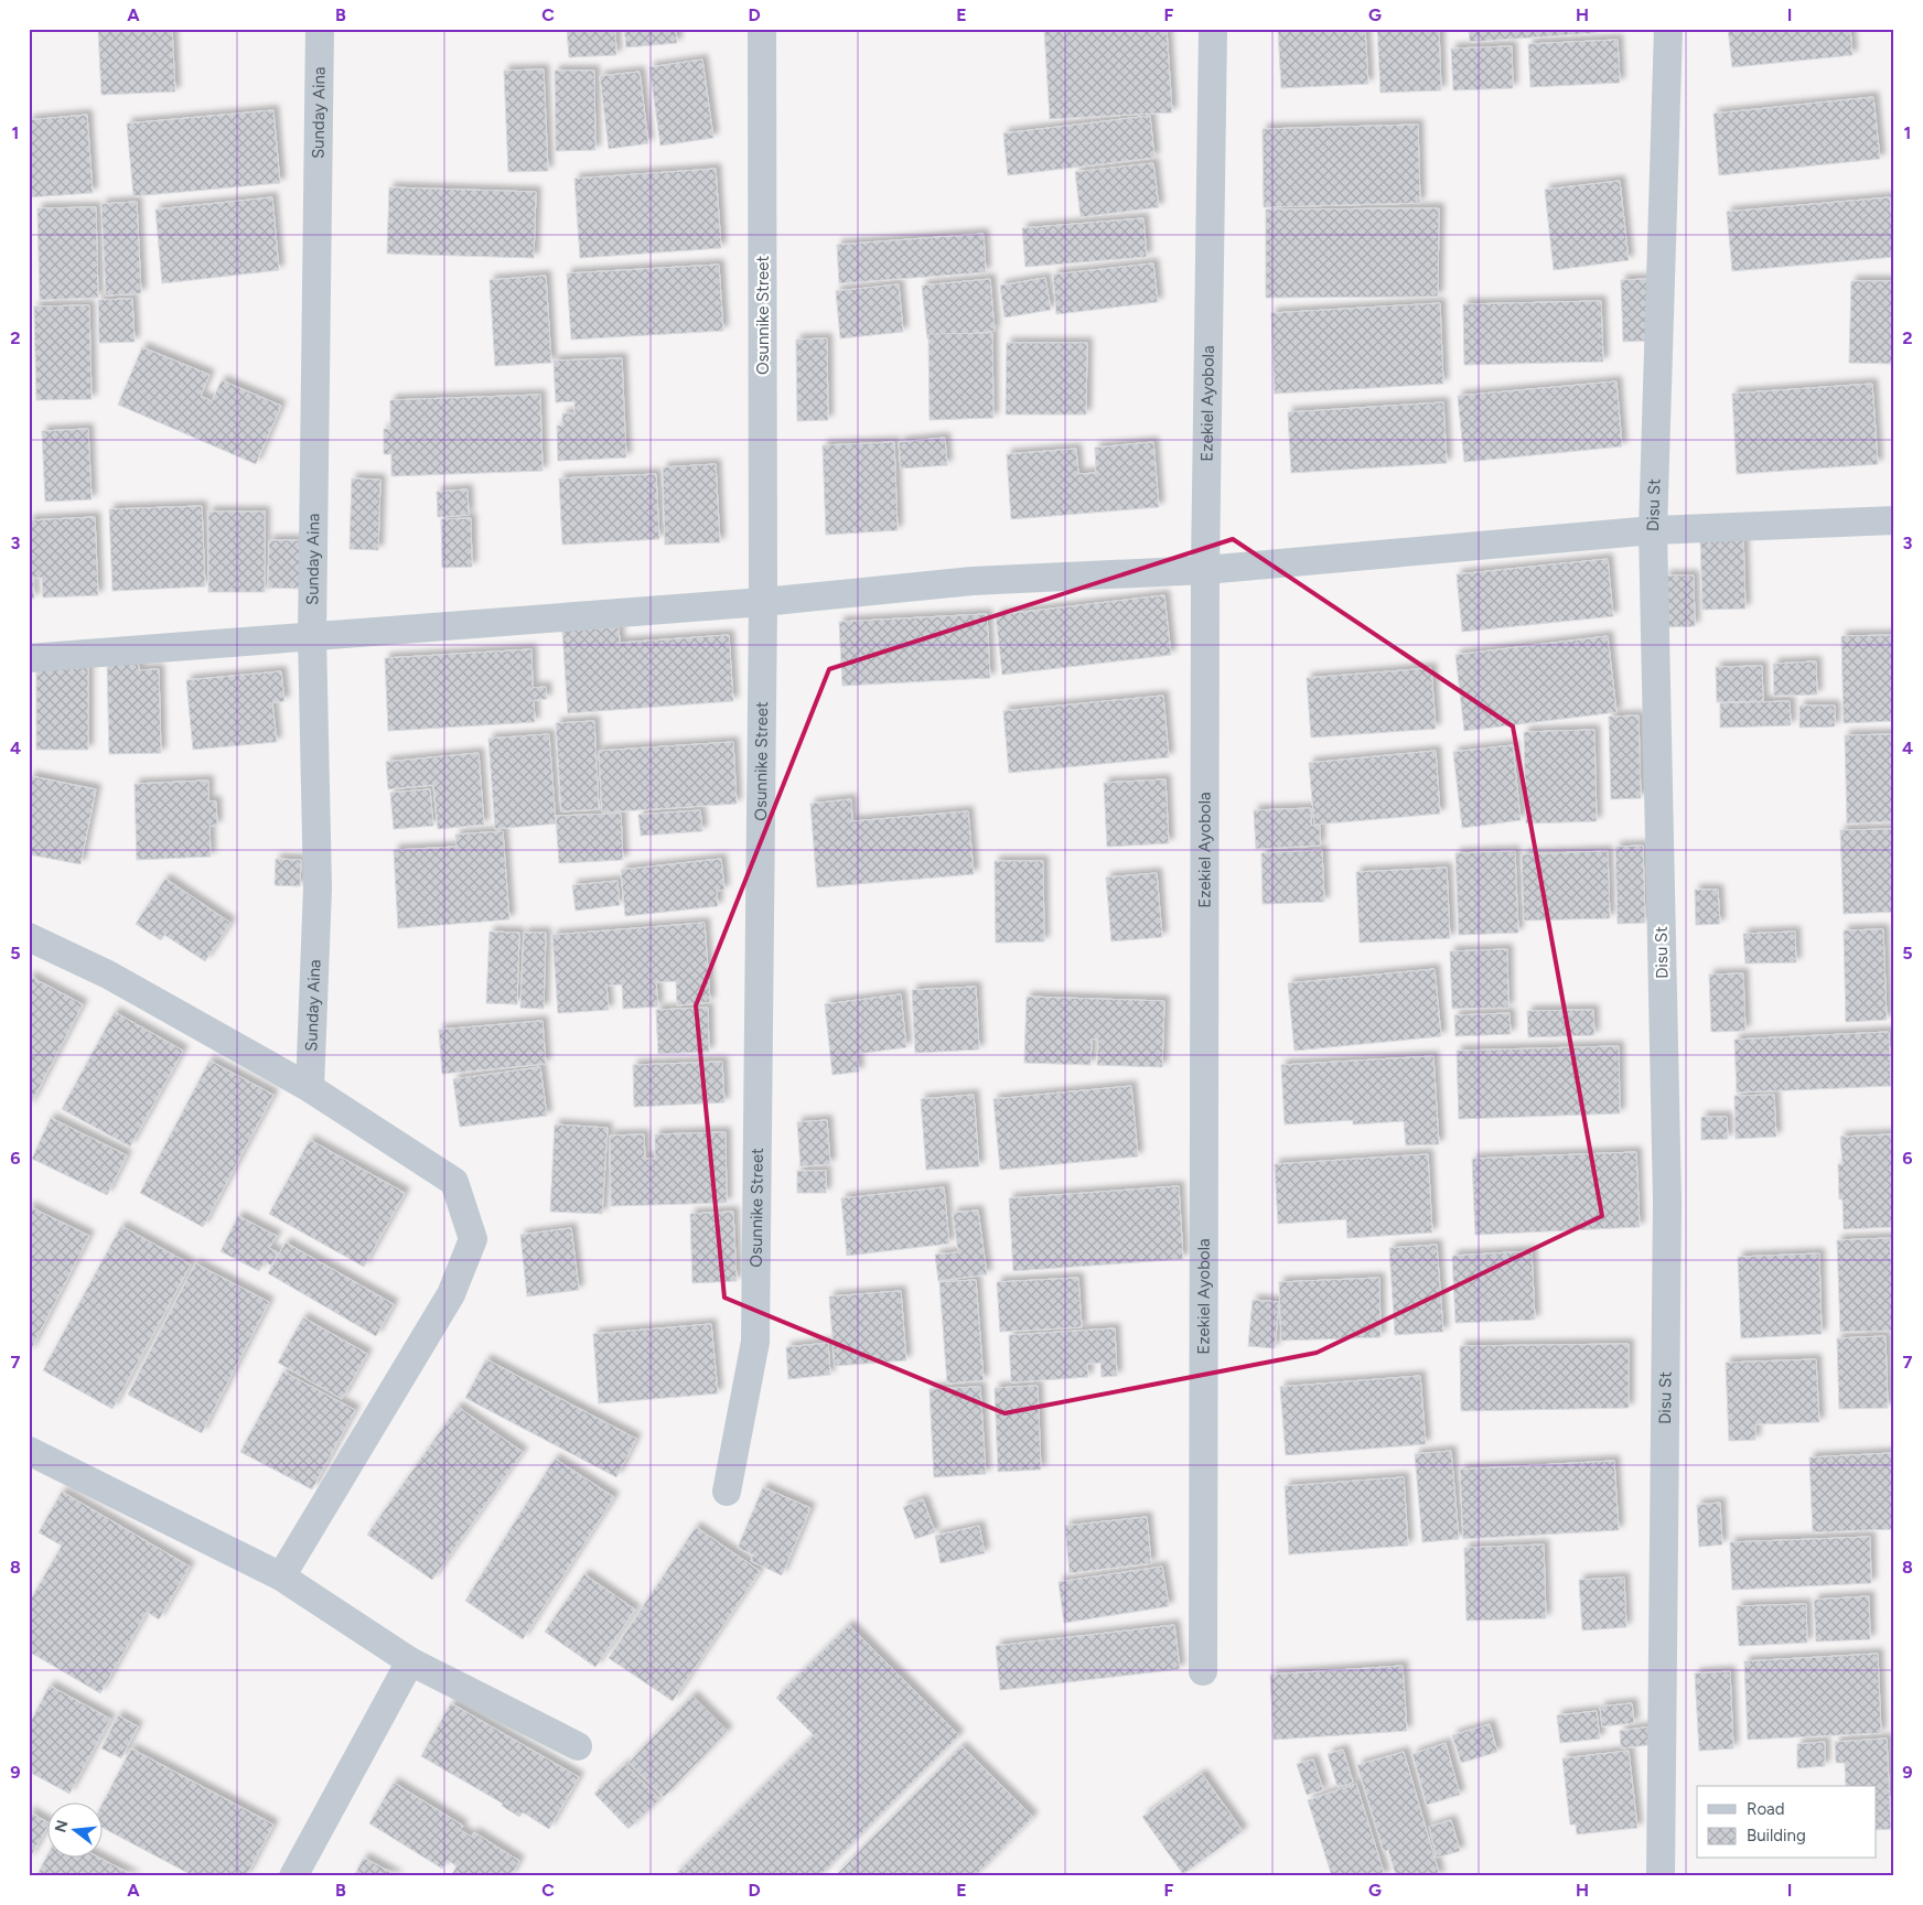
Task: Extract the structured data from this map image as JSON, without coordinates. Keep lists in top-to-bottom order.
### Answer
{
  "streets": {
    "street": [
      "Sunday Aina",
      "Osunnike Street",
      "Ezekiel Ayobola",
      "Disu St"
    ]
  },
  "legend": ["Road", "Building"],
  "north": "left",
  "grid": {
    "columns": [
      "A",
      "B",
      "C",
      "D",
      "E",
      "F",
      "G",
      "H",
      "I"
    ],
    "rows": [
      "1",
      "2",
      "3",
      "4",
      "5",
      "6",
      "7",
      "8",
      "9"
    ]
  }
}
